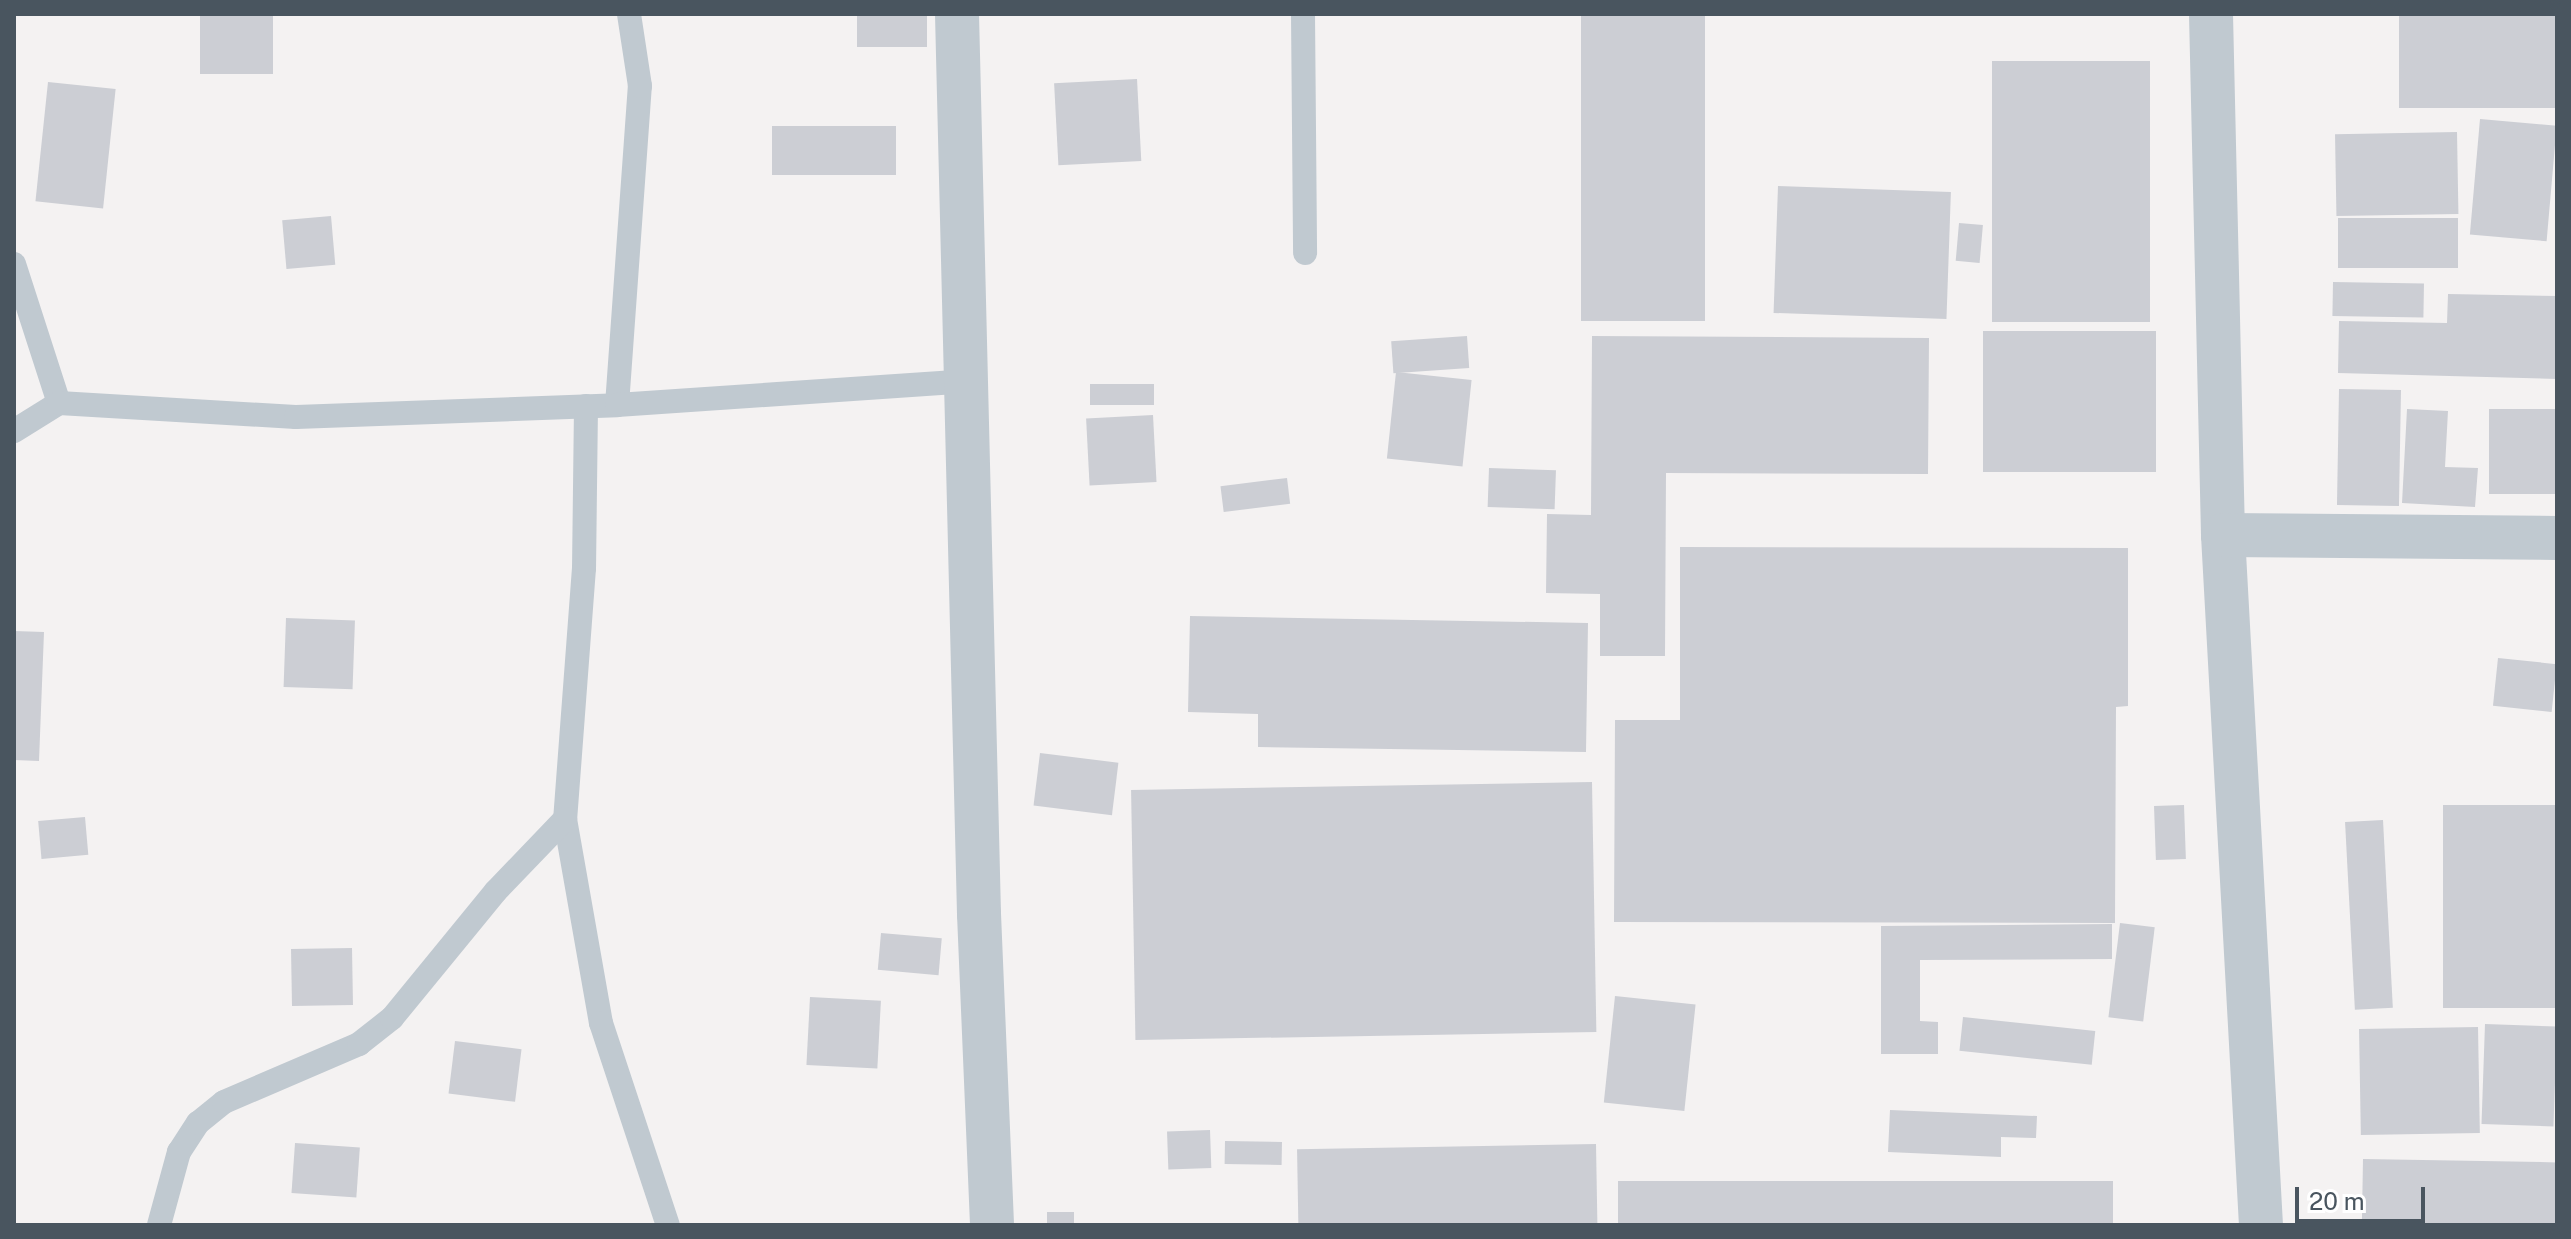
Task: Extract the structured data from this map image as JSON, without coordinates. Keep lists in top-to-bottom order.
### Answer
{
  "scale_bar": "20 m"
}
